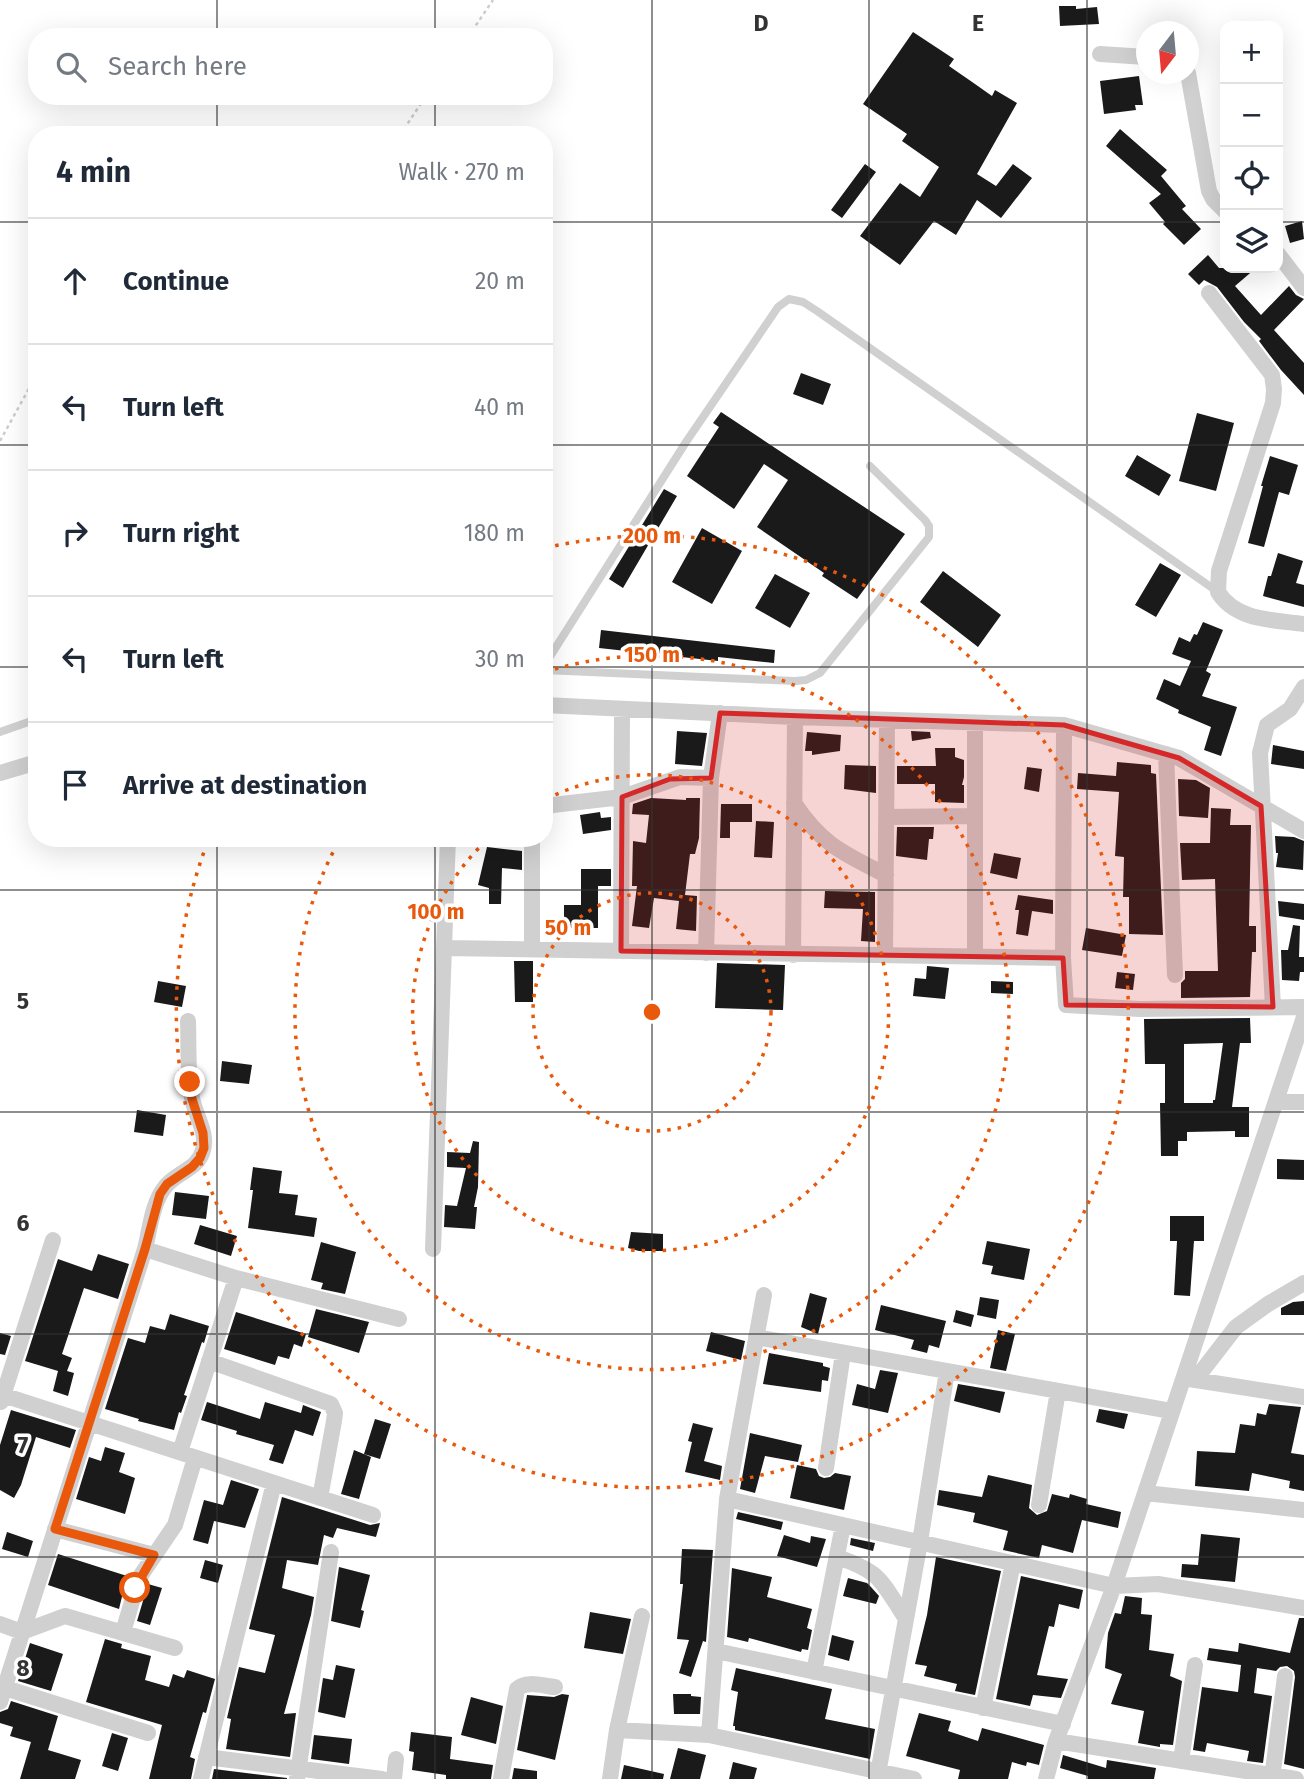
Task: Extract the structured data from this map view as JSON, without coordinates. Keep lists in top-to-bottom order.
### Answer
{
  "north": "bottom",
  "page": {
    "map_buttons": ["+", "−"],
    "search": "Search here",
    "heading": ["4 min", "Walk · 270 m"],
    "list": [
      ["Continue", "20 m"],
      ["Turn left", "40 m"],
      ["Turn right", "180 m"],
      ["Turn left", "30 m"],
      "Arrive at destination"
    ]
  },
  "grid": {
    "columns": ["D", "E"],
    "rows": [
      "5",
      "6",
      "7",
      "8"
    ]
  },
  "rings": [
    "200 m",
    "150 m",
    "100 m",
    "50 m"
  ]
}
